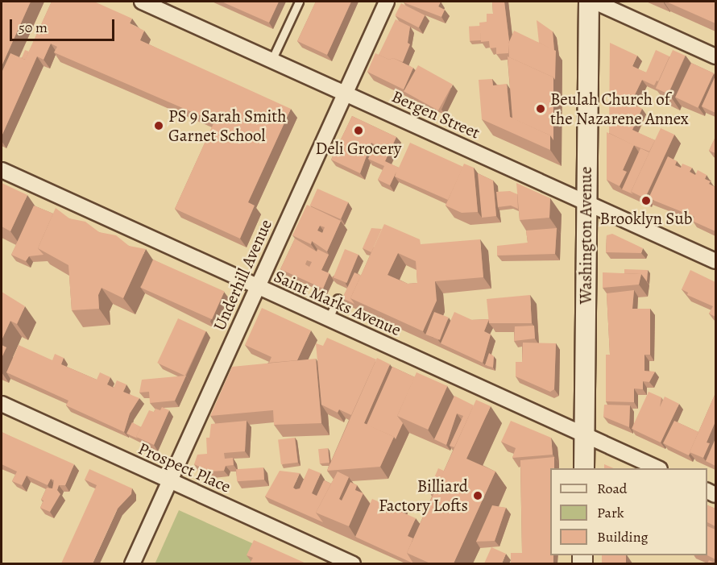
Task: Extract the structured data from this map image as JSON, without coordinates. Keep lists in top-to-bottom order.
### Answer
{
  "streets": {
    "main road": ["Washington Avenue"],
    "street": [
      "Bergen Street",
      "Underhill Avenue",
      "Saint Marks Avenue",
      "Prospect Place"
    ]
  },
  "crossings": [
    ["Bergen Street", "Washington Avenue"],
    ["Bergen Street", "Underhill Avenue"],
    ["Washington Avenue", "Saint Marks Avenue"],
    ["Underhill Avenue", "Saint Marks Avenue"],
    ["Underhill Avenue", "Prospect Place"]
  ],
  "places": [
    "Beulah Church of the Nazarene Annex",
    "PS 9 Sarah Smith Garnet School",
    "Deli Grocery",
    "Brooklyn Sub",
    "Billiard Factory Lofts"
  ],
  "legend": ["Road", "Park", "Building"],
  "scale_bar": "50 m"
}
